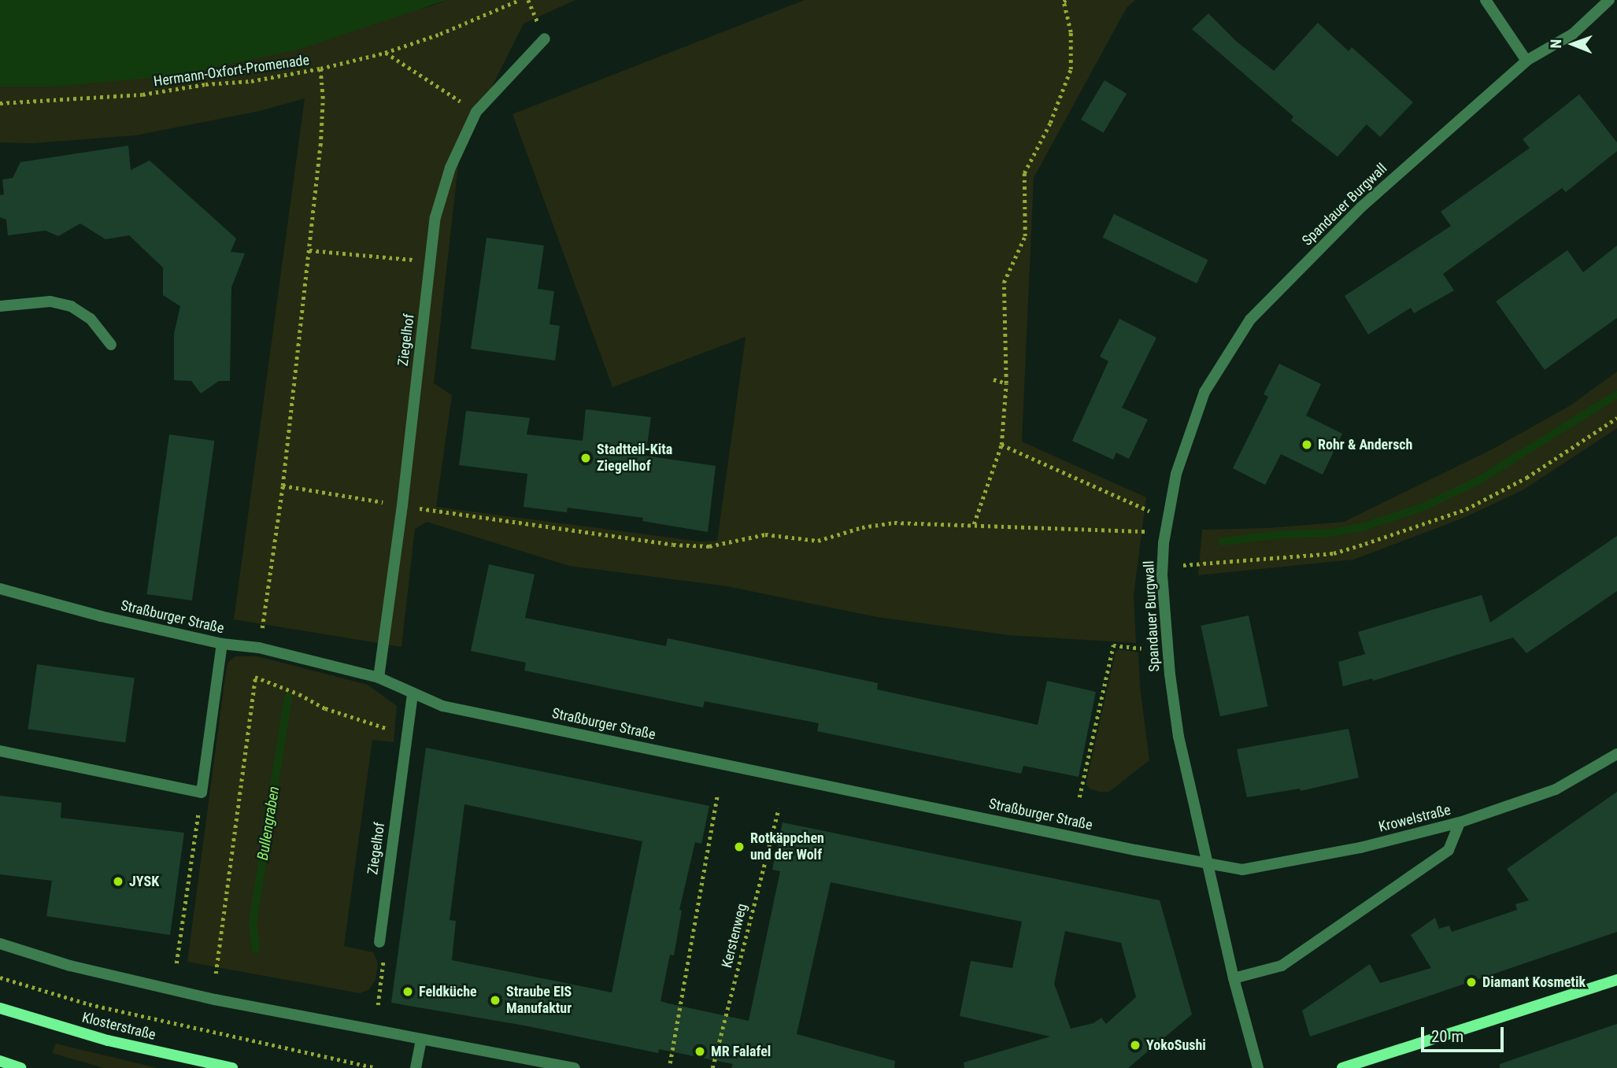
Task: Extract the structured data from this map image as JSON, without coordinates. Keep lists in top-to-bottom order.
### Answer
{
  "streets": {
    "street": [
      "Spandauer Burgwall",
      "Ziegelhof",
      "Straßburger Straße",
      "Krowelstraße",
      "Klosterstraße"
    ],
    "path": ["Hermann-Oxfort-Promenade", "Kerstenweg"]
  },
  "crossings": [
    ["Spandauer Burgwall", "Straßburger Straße"],
    ["Spandauer Burgwall", "Krowelstraße"],
    ["Ziegelhof", "Straßburger Straße"],
    ["Straßburger Straße", "Krowelstraße"]
  ],
  "water": ["Bullengraben"],
  "places": [
    "Rohr & Andersch",
    "Stadtteil-Kita Ziegelhof",
    "Rotkäppchen und der Wolf",
    "JYSK",
    "Diamant Kosmetik",
    "Feldküche",
    "Straube EIS Manufaktur",
    "YokoSushi",
    "MR Falafel"
  ],
  "scale_bar": "20 m",
  "north": "left"
}
